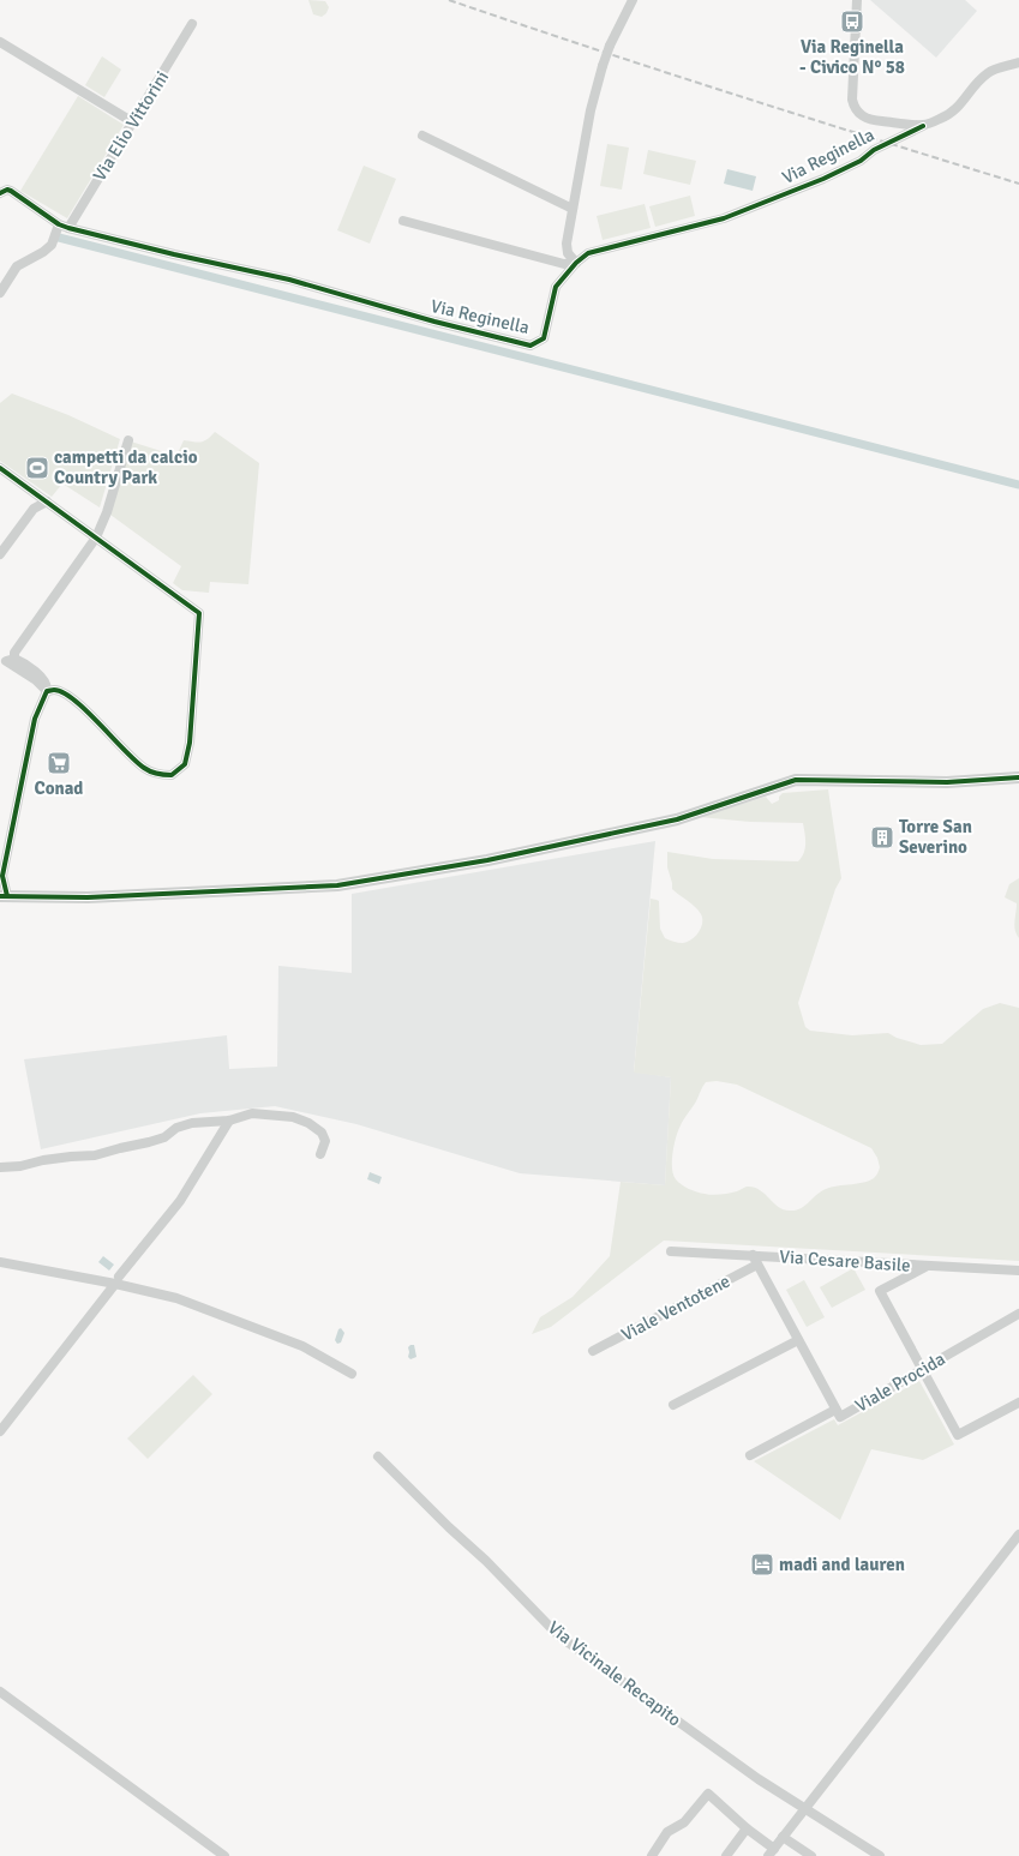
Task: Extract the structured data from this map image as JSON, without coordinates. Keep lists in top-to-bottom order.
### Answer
{
  "streets": {
    "street": [
      "Via Elio Vittorini",
      "Via Reginella",
      "Via Cesare Basile",
      "Viale Ventotene",
      "Viale Procida",
      "Via Vicinale Recapito"
    ]
  },
  "crossings": [
    ["Via Elio Vittorini", "Via Reginella"],
    ["Via Cesare Basile", "Viale Procida"],
    ["Viale Ventotene", "Viale Procida"]
  ],
  "places": {
    "bus stop": ["Via Reginella - Civico N° 58"],
    "sports": ["campetti da calcio Country Park"],
    "supermarket": ["Conad"],
    "building": ["Torre San Severino"],
    "hotel": ["madi and lauren"]
  }
}
